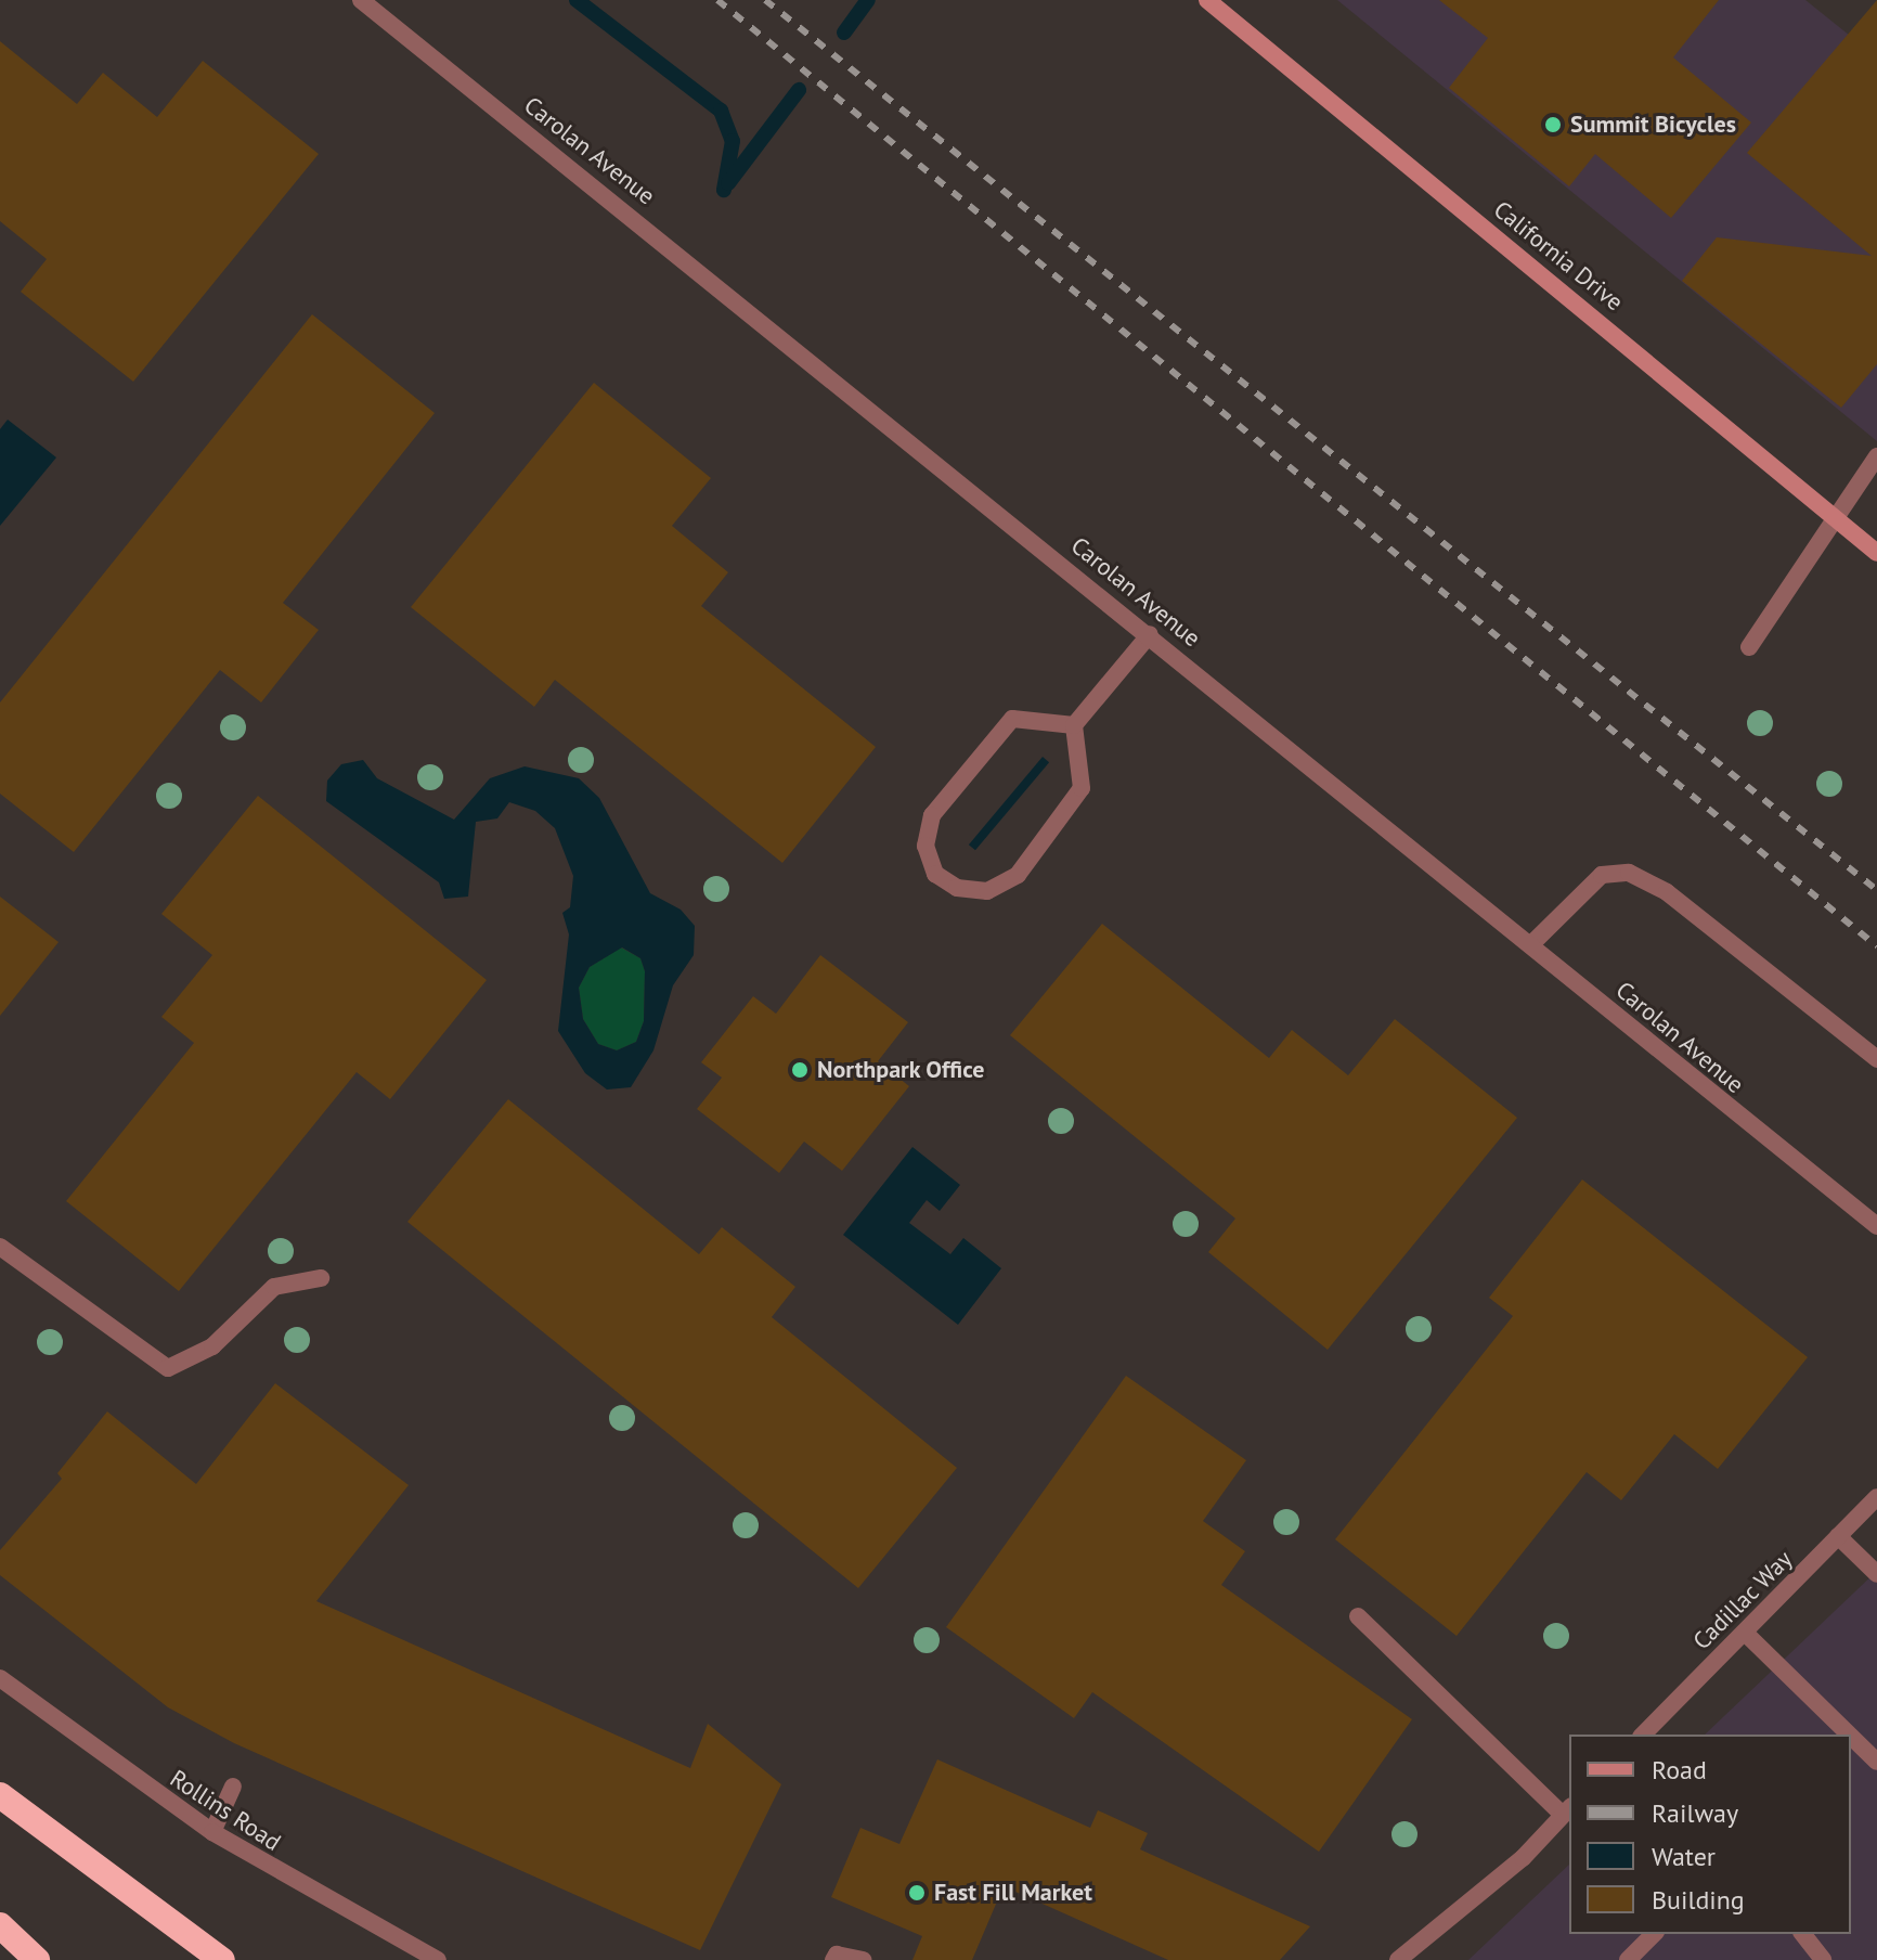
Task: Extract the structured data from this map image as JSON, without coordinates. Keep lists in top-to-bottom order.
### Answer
{
  "streets": {
    "main road": ["California Drive"],
    "street": ["Carolan Avenue", "Cadillac Way", "Rollins Road"]
  },
  "places": ["Summit Bicycles", "Northpark Office", "Fast Fill Market"],
  "legend": [
    "Road",
    "Railway",
    "Water",
    "Building"
  ]
}
